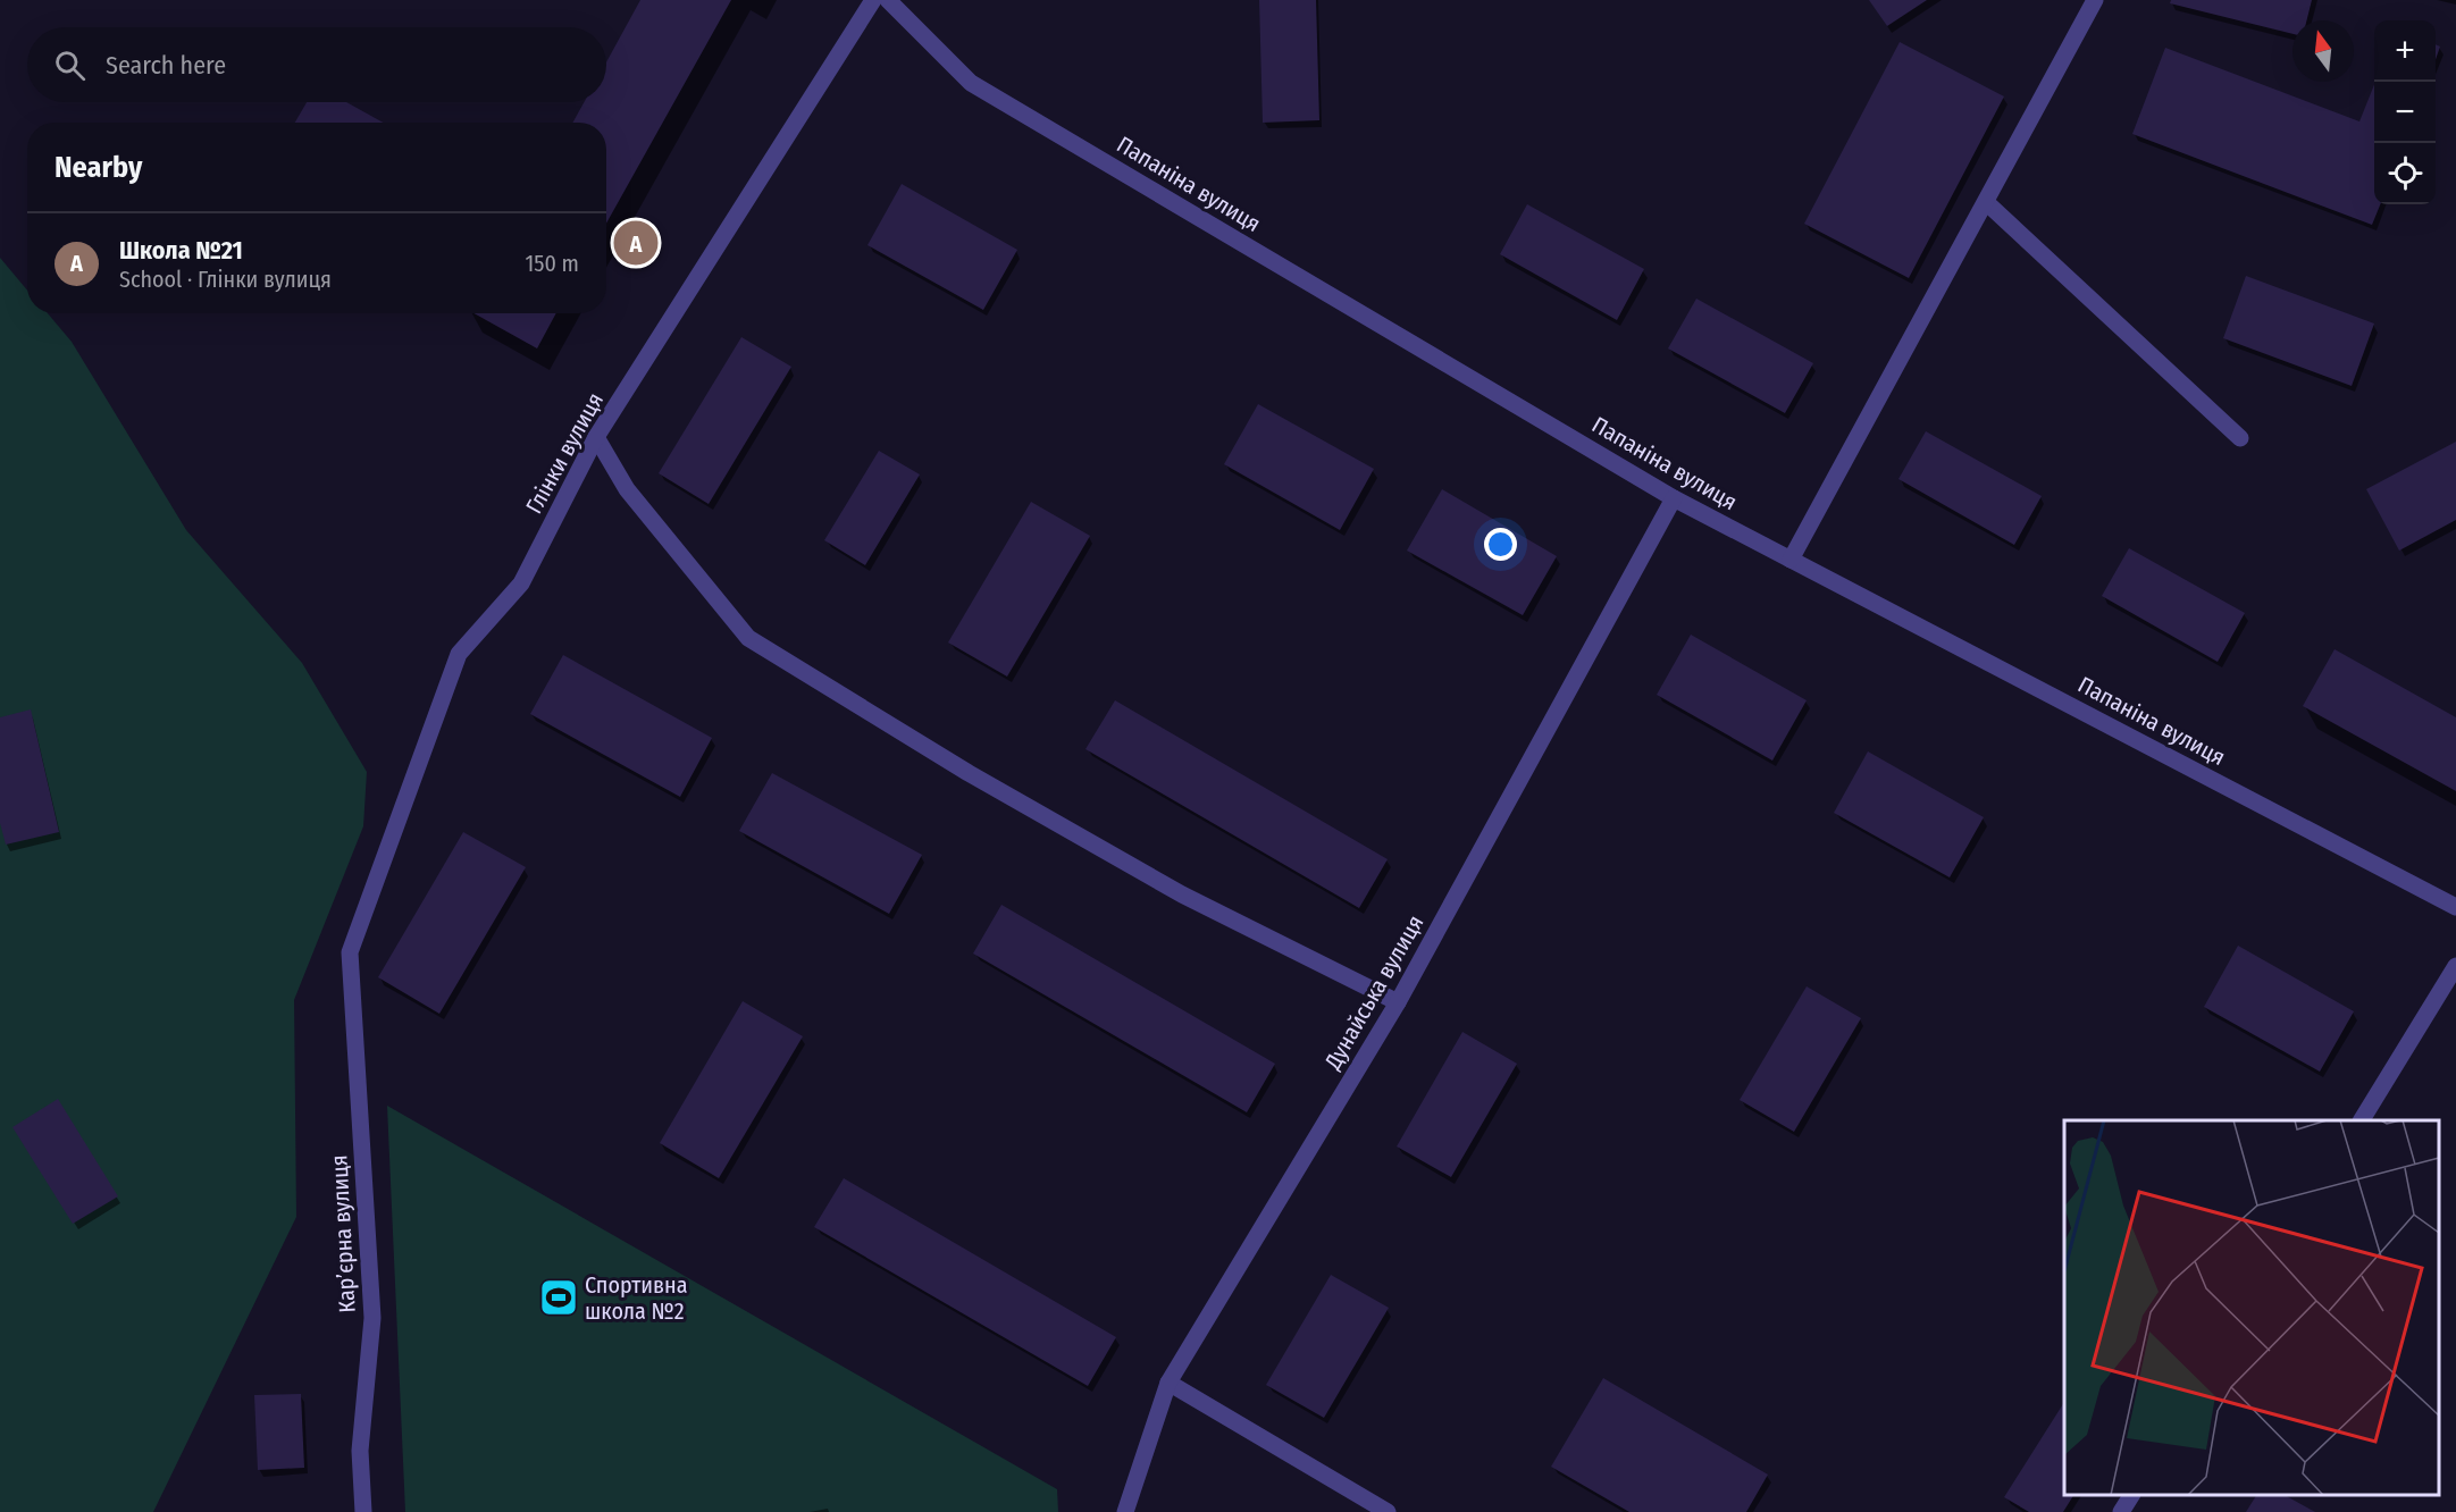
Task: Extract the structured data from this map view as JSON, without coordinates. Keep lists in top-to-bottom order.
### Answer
{
  "streets": {
    "street": [
      "Папаніна вулиця",
      "Глінки вулиця",
      "Дунайська вулиця",
      "Кар’єрна вулиця"
    ]
  },
  "crossings": [
    ["Папаніна вулиця", "Дунайська вулиця"],
    ["Глінки вулиця", "Кар’єрна вулиця"]
  ],
  "places": {
    "sports": ["Спортивна школа №2"]
  },
  "north": "top",
  "page": {
    "map_buttons": ["+", "−"],
    "search": "Search here",
    "heading": "Nearby",
    "list": [
      {
        "mark": "A",
        "name": "Школа №21",
        "note": "School · Глінки вулиця",
        "value": "150 m"
      }
    ],
    "pins": "A"
  }
}
